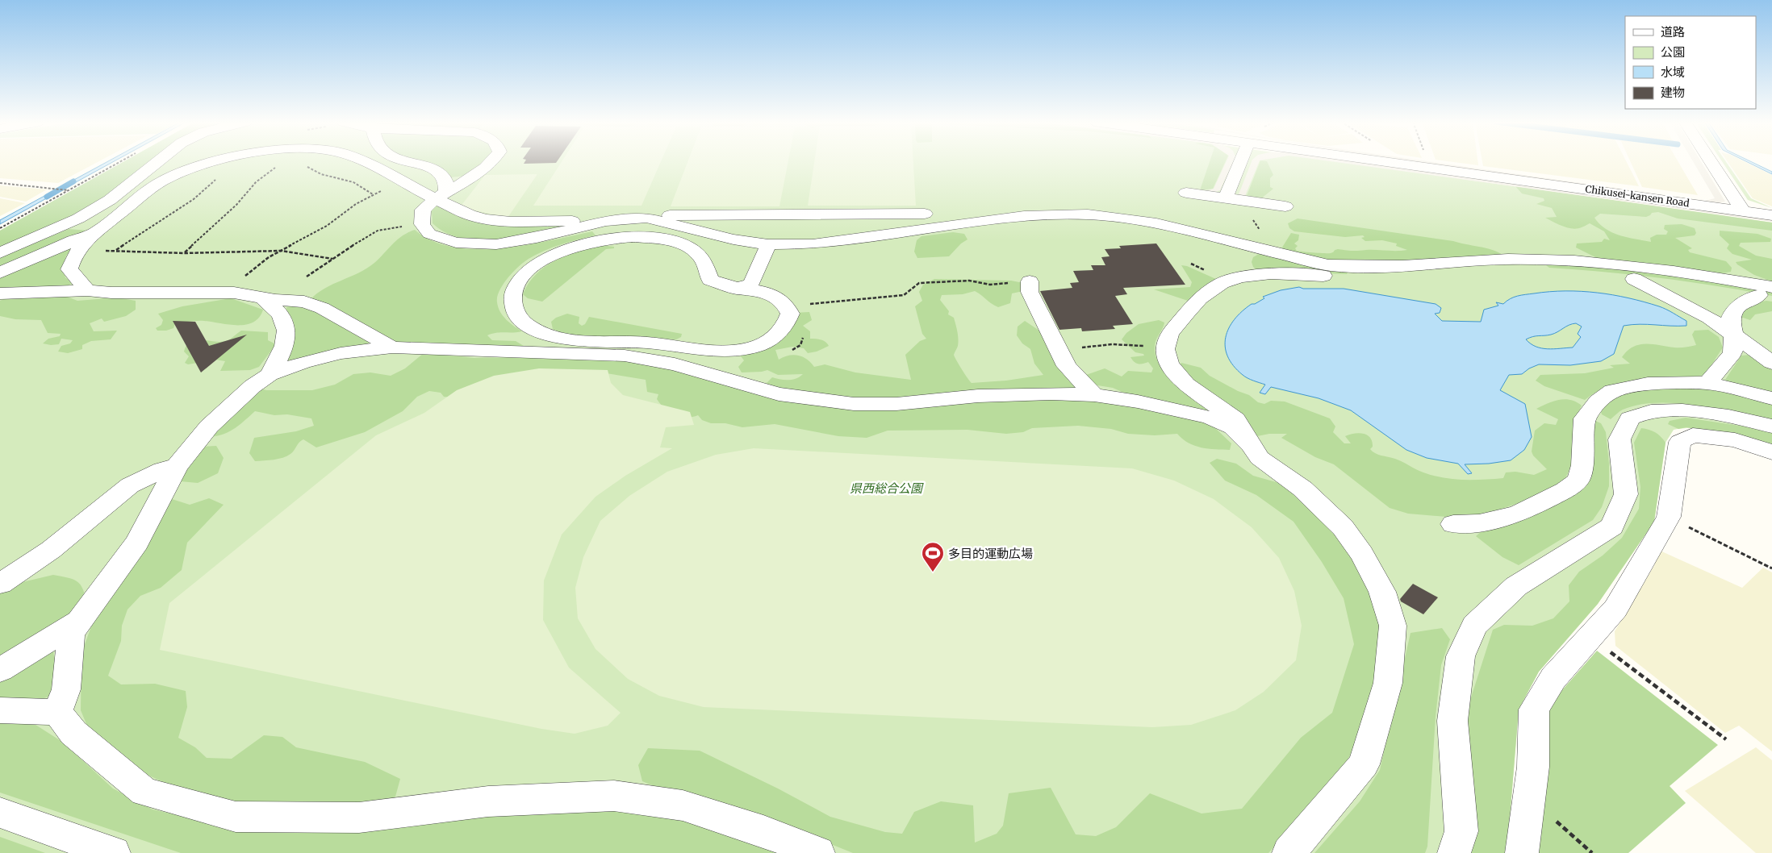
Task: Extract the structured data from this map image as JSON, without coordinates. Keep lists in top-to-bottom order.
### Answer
{
  "streets": {
    "street": ["Chikusei-kansen Road"]
  },
  "parks": ["県西総合公園"],
  "places": {
    "sports": ["多目的運動広場"]
  },
  "legend": [
    "道路",
    "公園",
    "水域",
    "建物"
  ]
}
